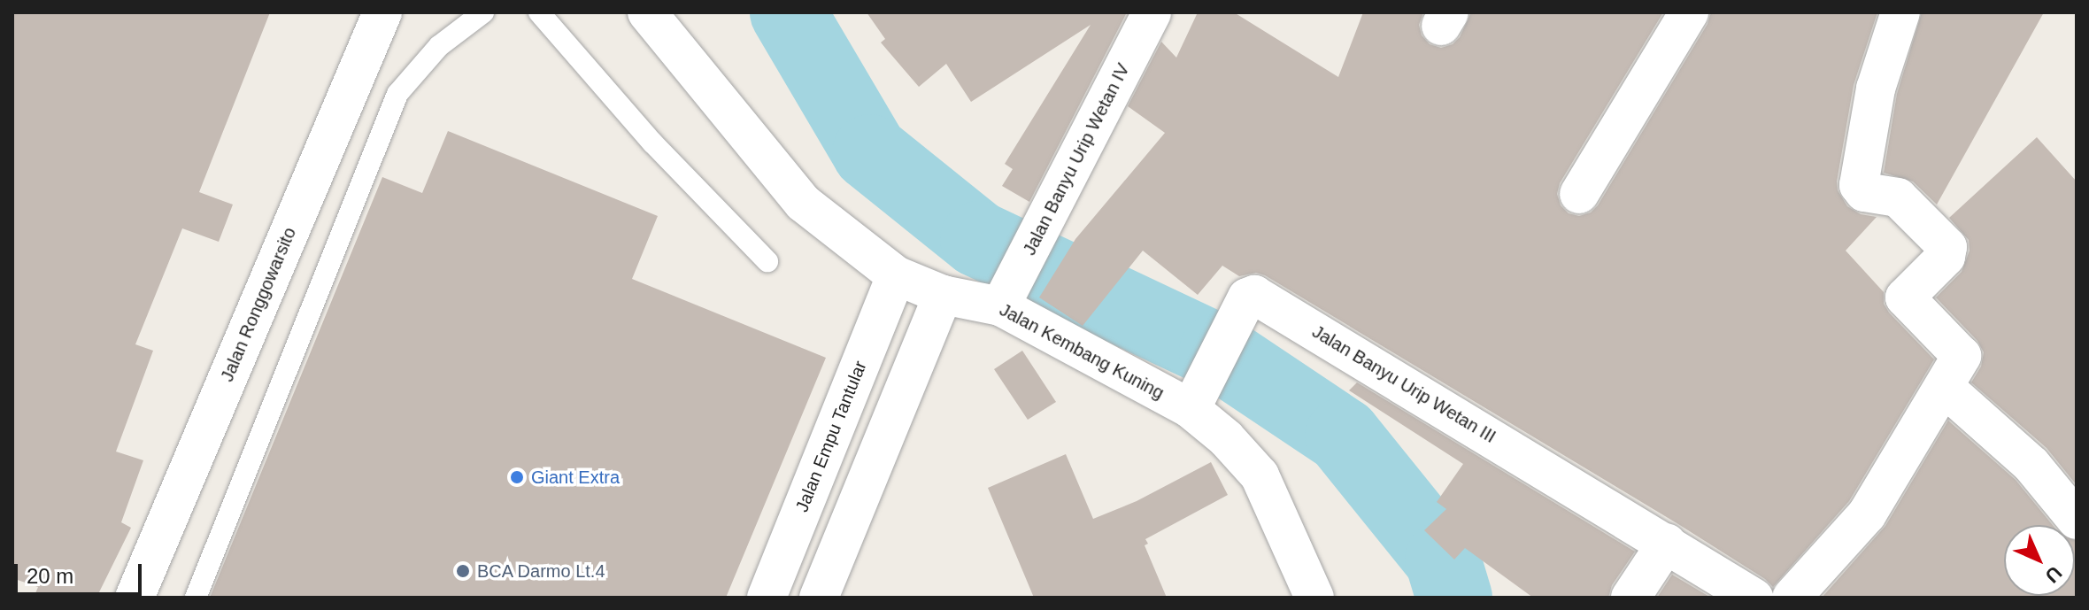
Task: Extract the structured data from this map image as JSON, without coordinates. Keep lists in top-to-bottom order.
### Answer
{
  "streets": {
    "street": [
      "Jalan Banyu Urip Wetan IV",
      "Jalan Ronggowarsito",
      "Jalan Kembang Kuning",
      "Jalan Banyu Urip Wetan III",
      "Jalan Empu Tantular"
    ]
  },
  "crossings": [
    ["Jalan Banyu Urip Wetan IV", "Jalan Kembang Kuning"],
    ["Jalan Kembang Kuning", "Jalan Banyu Urip Wetan III"],
    ["Jalan Kembang Kuning", "Jalan Empu Tantular"]
  ],
  "places": ["Giant Extra", "BCA Darmo Lt.4"],
  "scale_bar": "20 m",
  "north": "bottom right"
}
